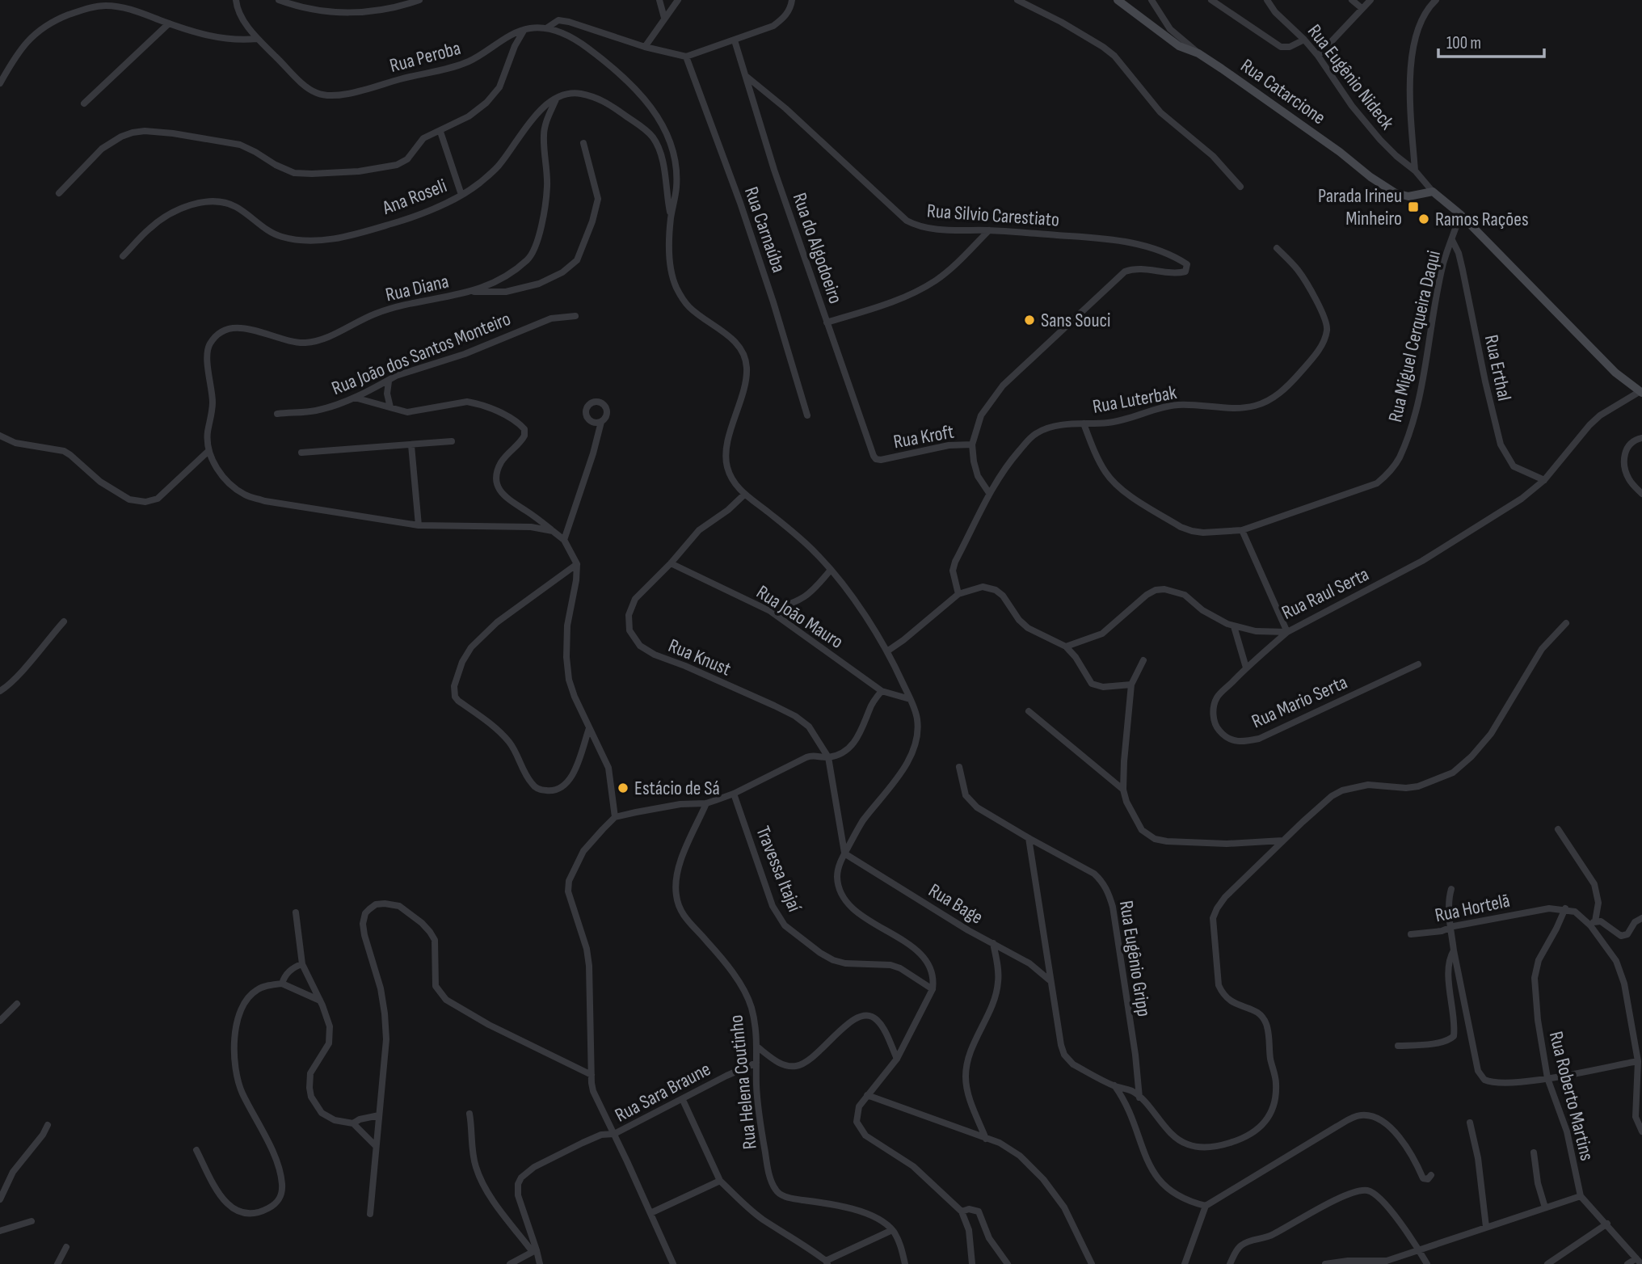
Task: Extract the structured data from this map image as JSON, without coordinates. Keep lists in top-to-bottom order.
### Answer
{
  "streets": {
    "street": [
      "Rua Peroba",
      "Rua Eugênio Nideck",
      "Rua Catarcione",
      "Ana Roseli",
      "Rua Silvio Carestiato",
      "Rua Carnaúba",
      "Rua do Algodoeiro",
      "Rua Diana",
      "Rua Miguel Cerqueira Daqui",
      "Rua João dos Santos Monteiro",
      "Rua Erthal",
      "Rua Luterbak",
      "Rua Kroft",
      "Rua Raul Serta",
      "Rua João Mauro",
      "Rua Knust",
      "Rua Mario Serta",
      "Travessa Itajaí",
      "Rua Bage",
      "Rua Hortelã",
      "Rua Eugênio Gripp",
      "Rua Helena Coutinho",
      "Rua Sara Braune",
      "Rua Roberto Martins"
    ]
  },
  "crossings": [
    ["Rua Eugênio Nideck", "Rua Catarcione"],
    ["Ana Roseli", "Rua Diana"],
    ["Rua Silvio Carestiato", "Rua do Algodoeiro"],
    ["Rua Silvio Carestiato", "Rua Kroft"],
    ["Rua do Algodoeiro", "Rua Kroft"],
    ["Rua Miguel Cerqueira Daqui", "Rua Erthal"],
    ["Rua Miguel Cerqueira Daqui", "Rua Luterbak"],
    ["Rua Erthal", "Rua Raul Serta"],
    ["Rua Raul Serta", "Rua Mario Serta"],
    ["Rua João Mauro", "Rua Knust"],
    ["Rua Knust", "Rua Bage"],
    ["Rua Hortelã", "Rua Roberto Martins"],
    ["Rua Helena Coutinho", "Rua Sara Braune"]
  ],
  "places": {
    "transit": ["Parada Irineu Minheiro"],
    "other": ["Ramos Rações", "Sans Souci", "Estácio de Sá"]
  },
  "scale_bar": "100 m"
}
